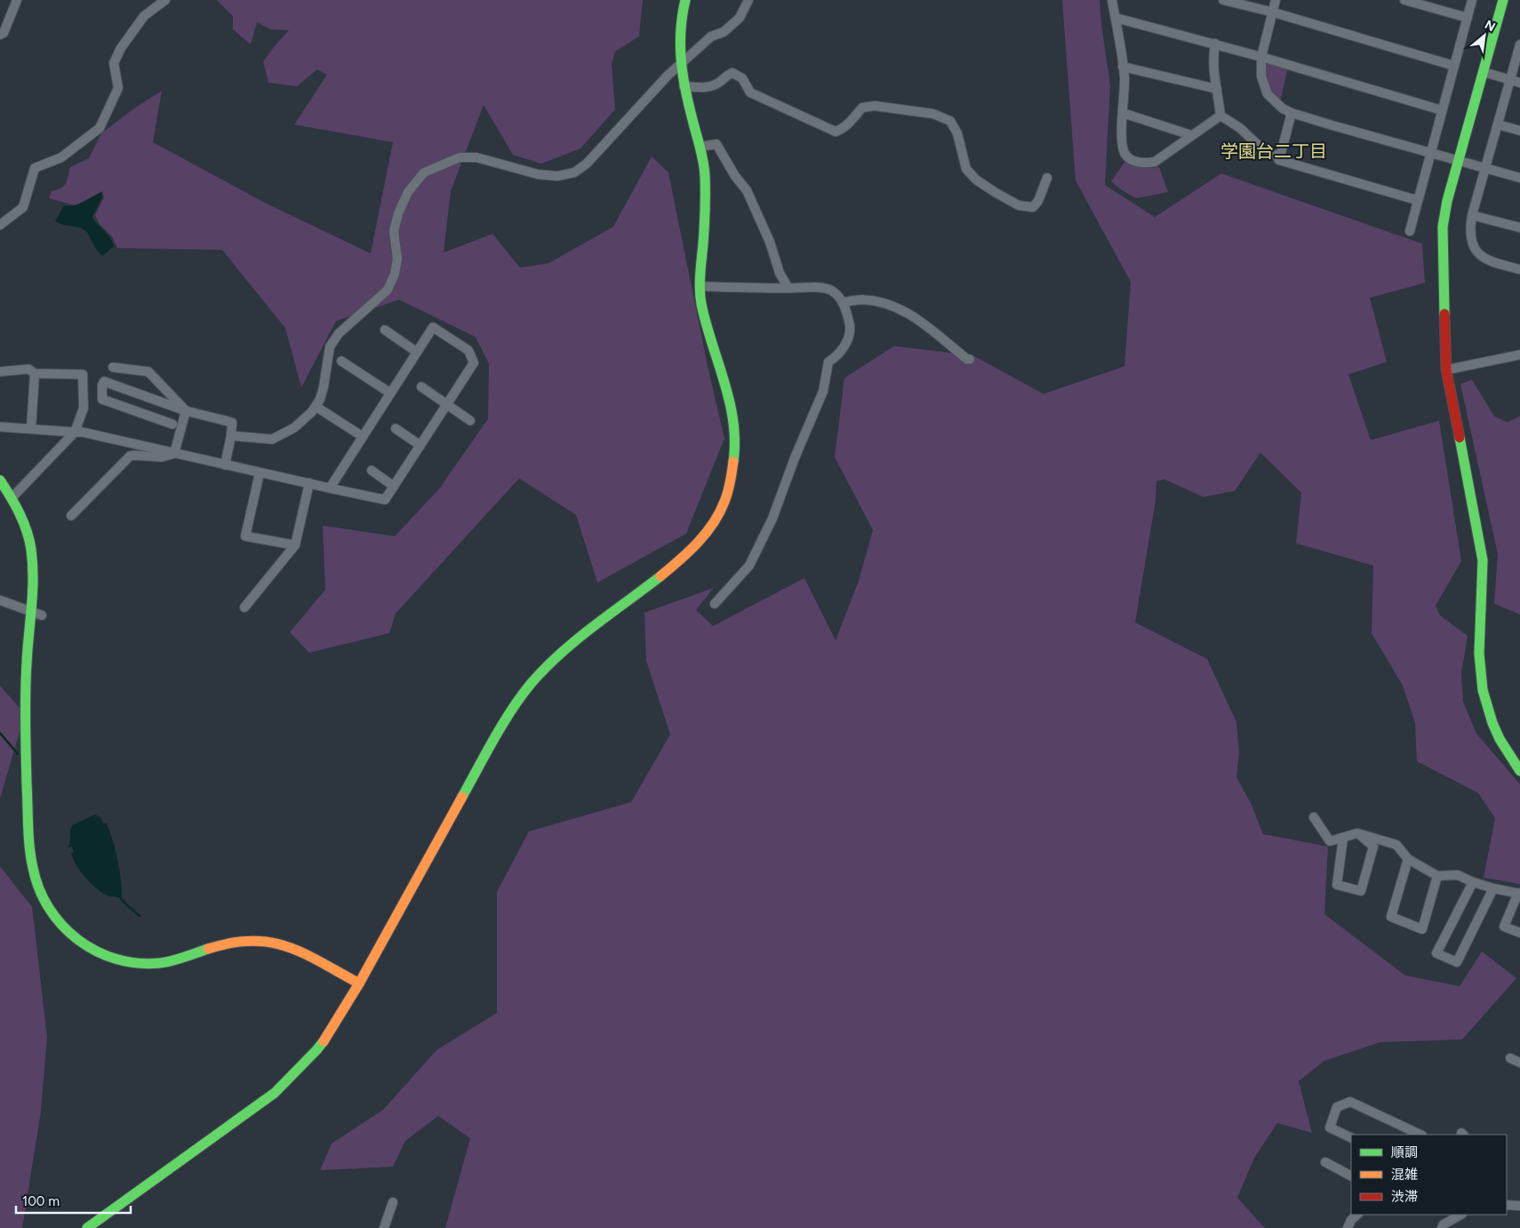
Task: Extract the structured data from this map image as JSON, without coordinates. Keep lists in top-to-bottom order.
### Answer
{
  "districts": ["学園台二丁目"],
  "legend": ["順調", "混雑", "渋滞"],
  "scale_bar": "100 m",
  "north": "top right"
}
